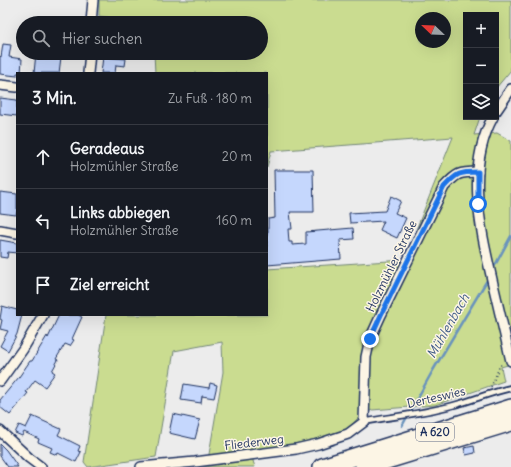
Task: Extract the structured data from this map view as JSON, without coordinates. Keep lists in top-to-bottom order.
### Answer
{
  "streets": {
    "highway": ["A 620"],
    "street": ["Holzmühler Straße", "Fliederweg"],
    "lane": ["Derteswies"]
  },
  "crossings": [
    ["Holzmühler Straße", "Derteswies"],
    ["Holzmühler Straße", "Fliederweg"],
    ["Derteswies", "Fliederweg"]
  ],
  "water": ["Mühlenbach"],
  "north": "top left",
  "page": {
    "map_buttons": ["+", "−"],
    "search": "Hier suchen",
    "heading": ["3 Min.", "Zu Fuß · 180 m"],
    "list": [
      ["Geradeaus", "Holzmühler Straße", "20 m"],
      ["Links abbiegen", "Holzmühler Straße", "160 m"],
      "Ziel erreicht"
    ]
  }
}
